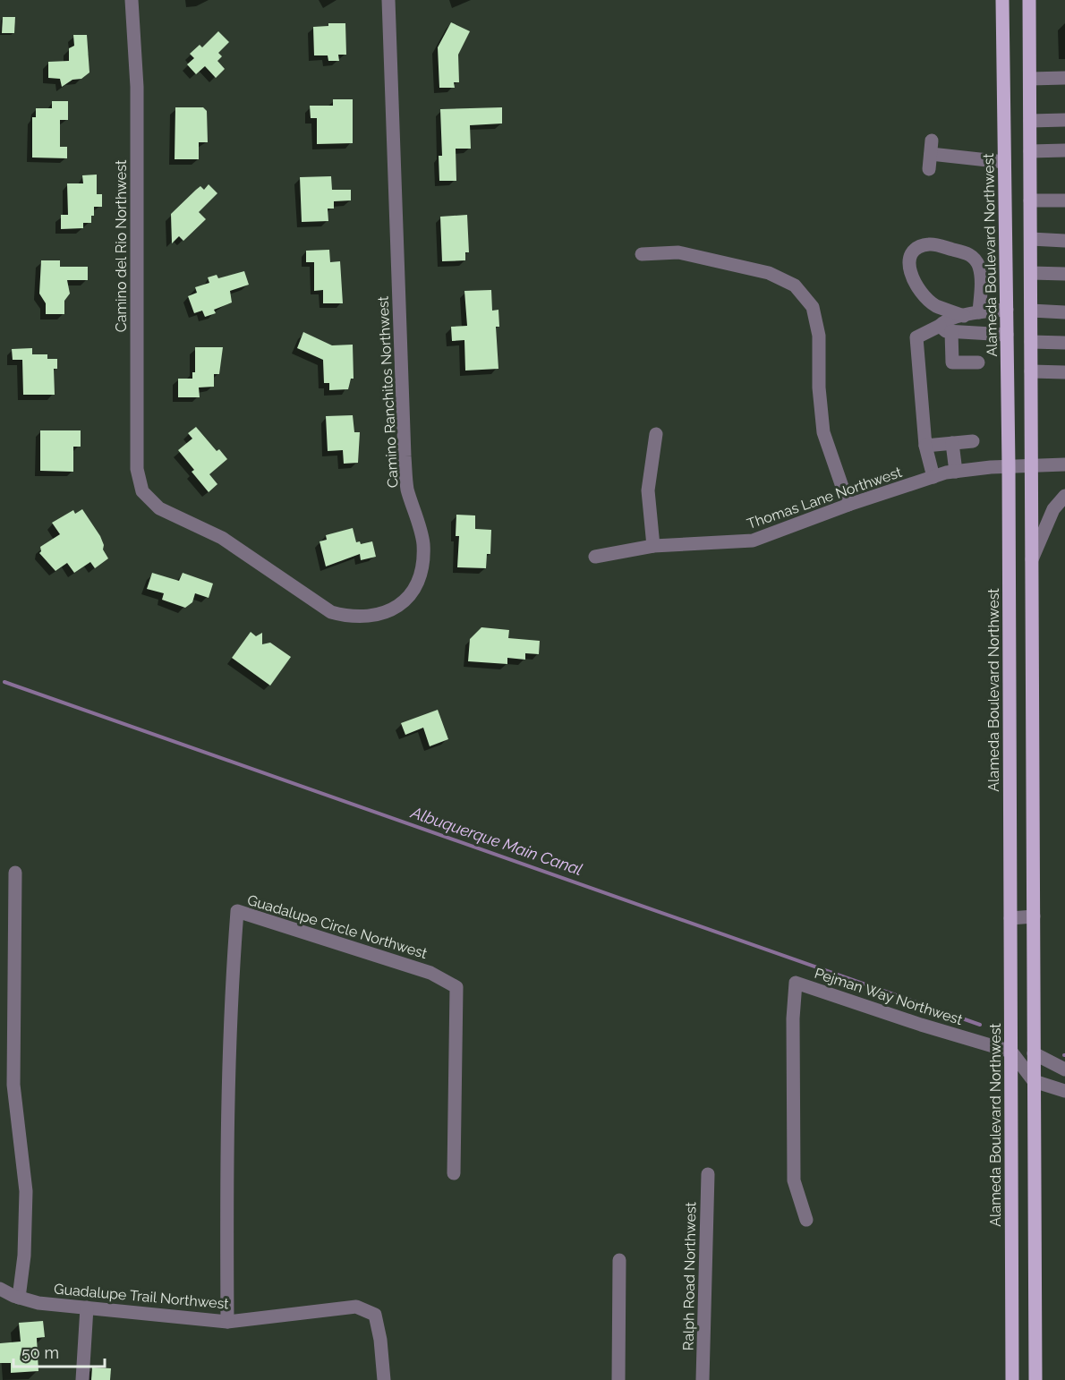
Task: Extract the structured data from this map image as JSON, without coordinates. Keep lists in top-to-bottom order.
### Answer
{
  "streets": {
    "main road": ["Alameda Boulevard Northwest"],
    "street": [
      "Camino del Rio Northwest",
      "Camino Ranchitos Northwest",
      "Thomas Lane Northwest",
      "Guadalupe Circle Northwest",
      "Pejman Way Northwest",
      "Ralph Road Northwest",
      "Guadalupe Trail Northwest"
    ]
  },
  "crossings": [
    ["Camino del Rio Northwest", "Camino Ranchitos Northwest"],
    ["Alameda Boulevard Northwest", "Thomas Lane Northwest"],
    ["Alameda Boulevard Northwest", "Pejman Way Northwest"],
    ["Guadalupe Circle Northwest", "Guadalupe Trail Northwest"]
  ],
  "water": ["Albuquerque Main Canal"],
  "scale_bar": "50 m"
}
